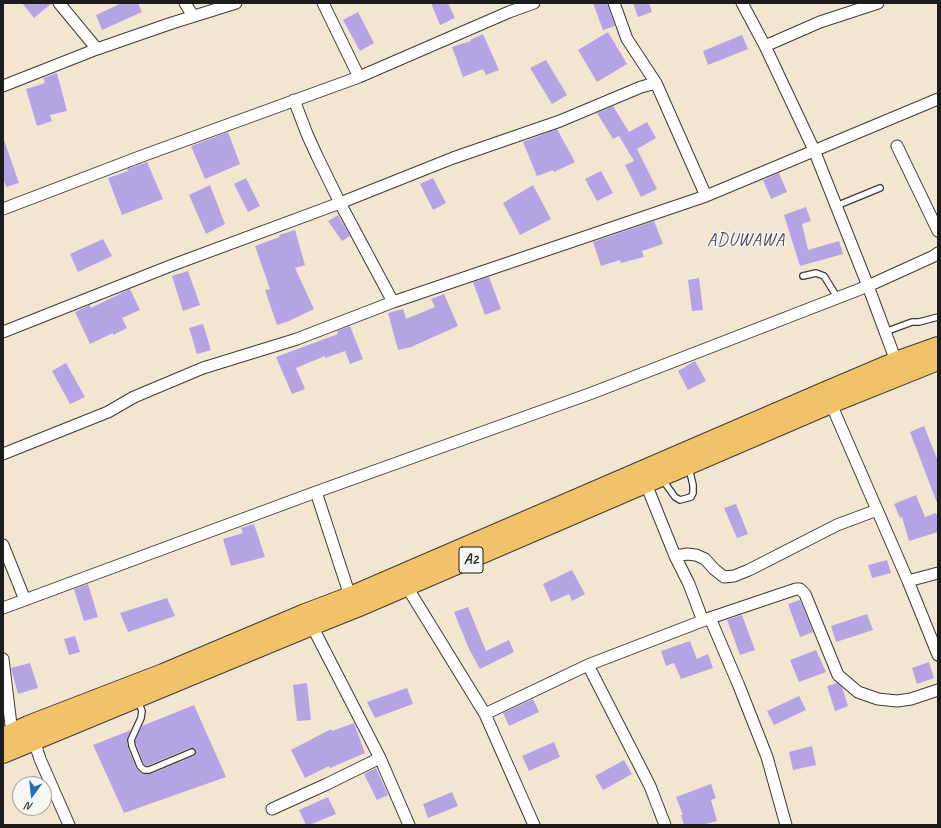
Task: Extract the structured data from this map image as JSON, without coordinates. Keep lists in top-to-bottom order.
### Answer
{
  "streets": {
    "highway": ["A2"]
  },
  "districts": ["ADUWAWA"],
  "north": "bottom"
}
